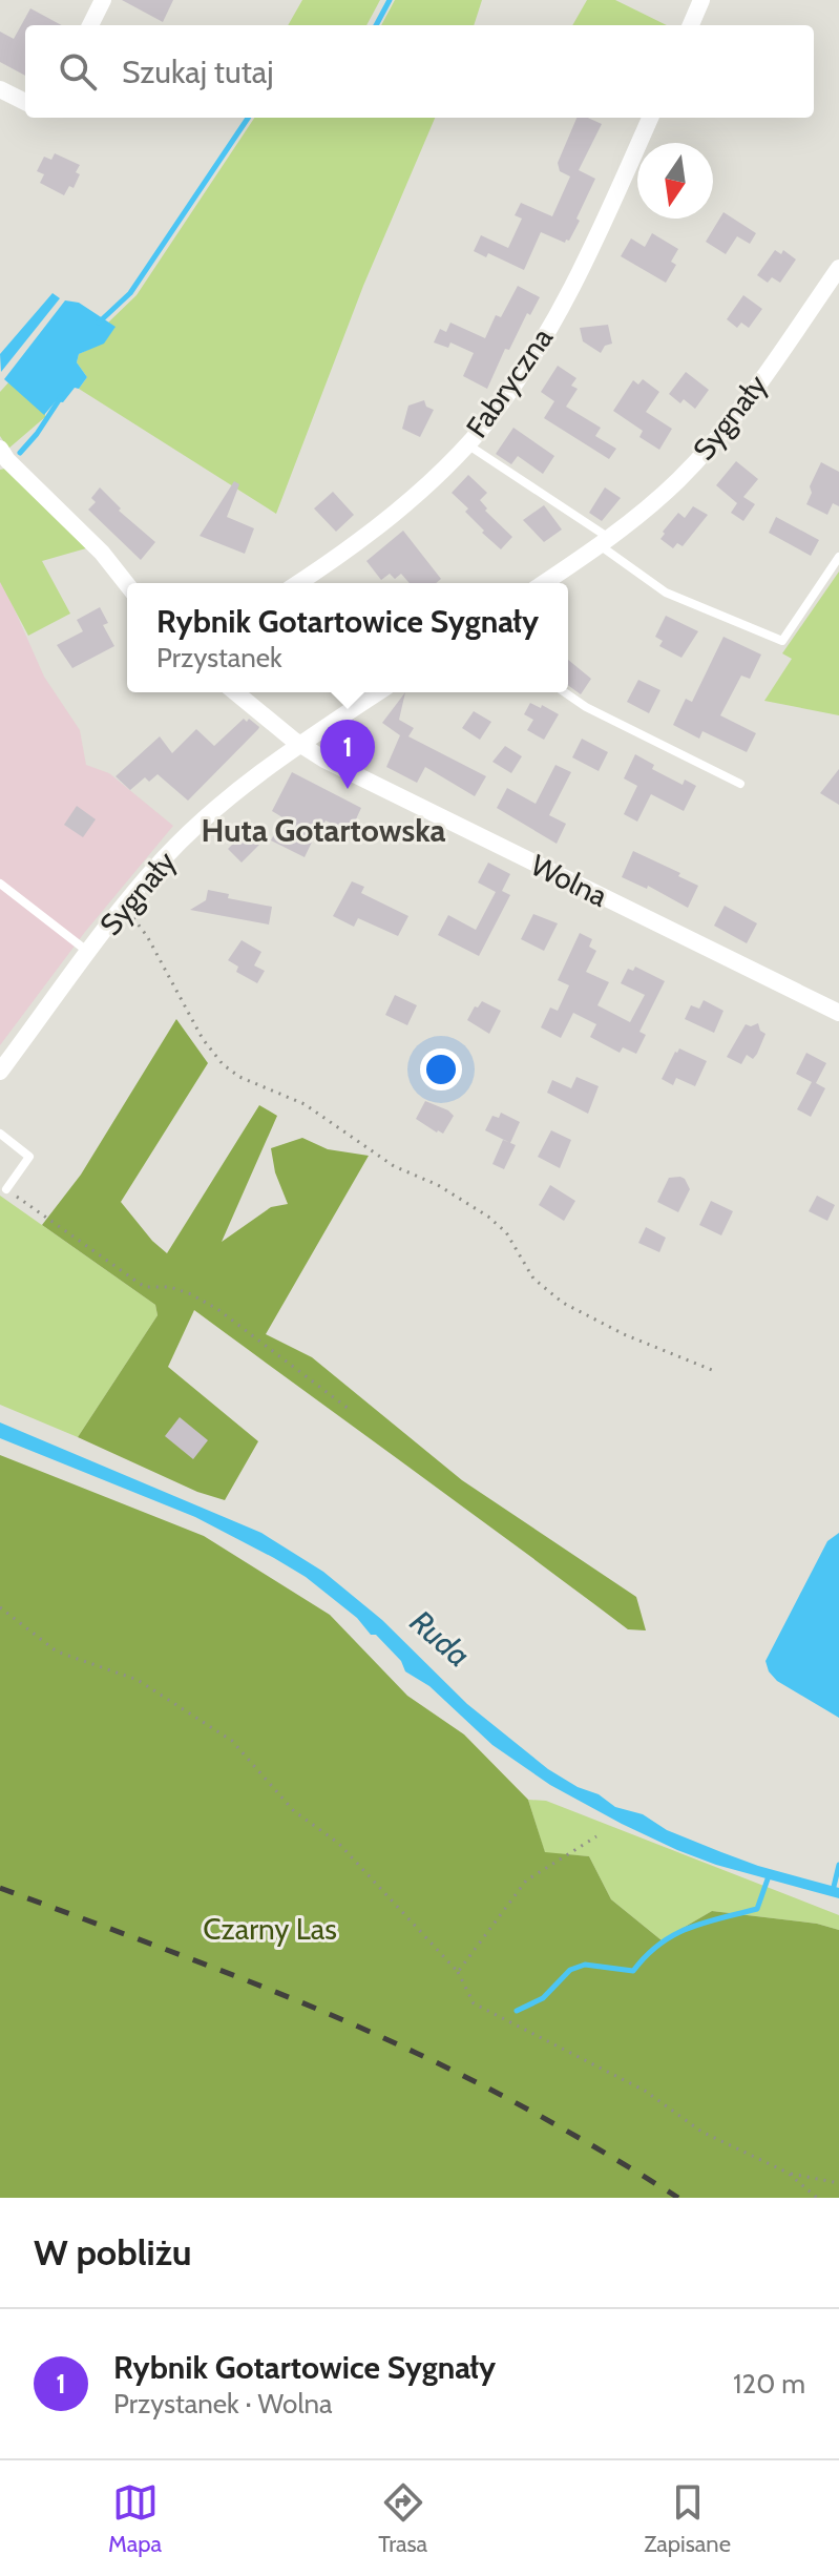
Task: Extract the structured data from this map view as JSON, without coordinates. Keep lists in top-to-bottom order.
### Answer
{
  "streets": {
    "street": ["Fabryczna", "Sygnały", "Wolna"]
  },
  "crossings": [
    ["Sygnały", "Wolna"]
  ],
  "districts": ["Huta Gotartowska"],
  "water": ["Ruda"],
  "parks": ["Czarny Las"],
  "north": "bottom",
  "page": {
    "search": "Szukaj tutaj",
    "popup": ["Rybnik Gotartowice Sygnały", "Przystanek"],
    "pins": "1",
    "heading": "W pobliżu",
    "list": [
      {
        "mark": "1",
        "name": "Rybnik Gotartowice Sygnały",
        "note": "Przystanek · Wolna",
        "value": "120 m"
      }
    ],
    "nav": ["Mapa", "Trasa", "Zapisane"]
  }
}
